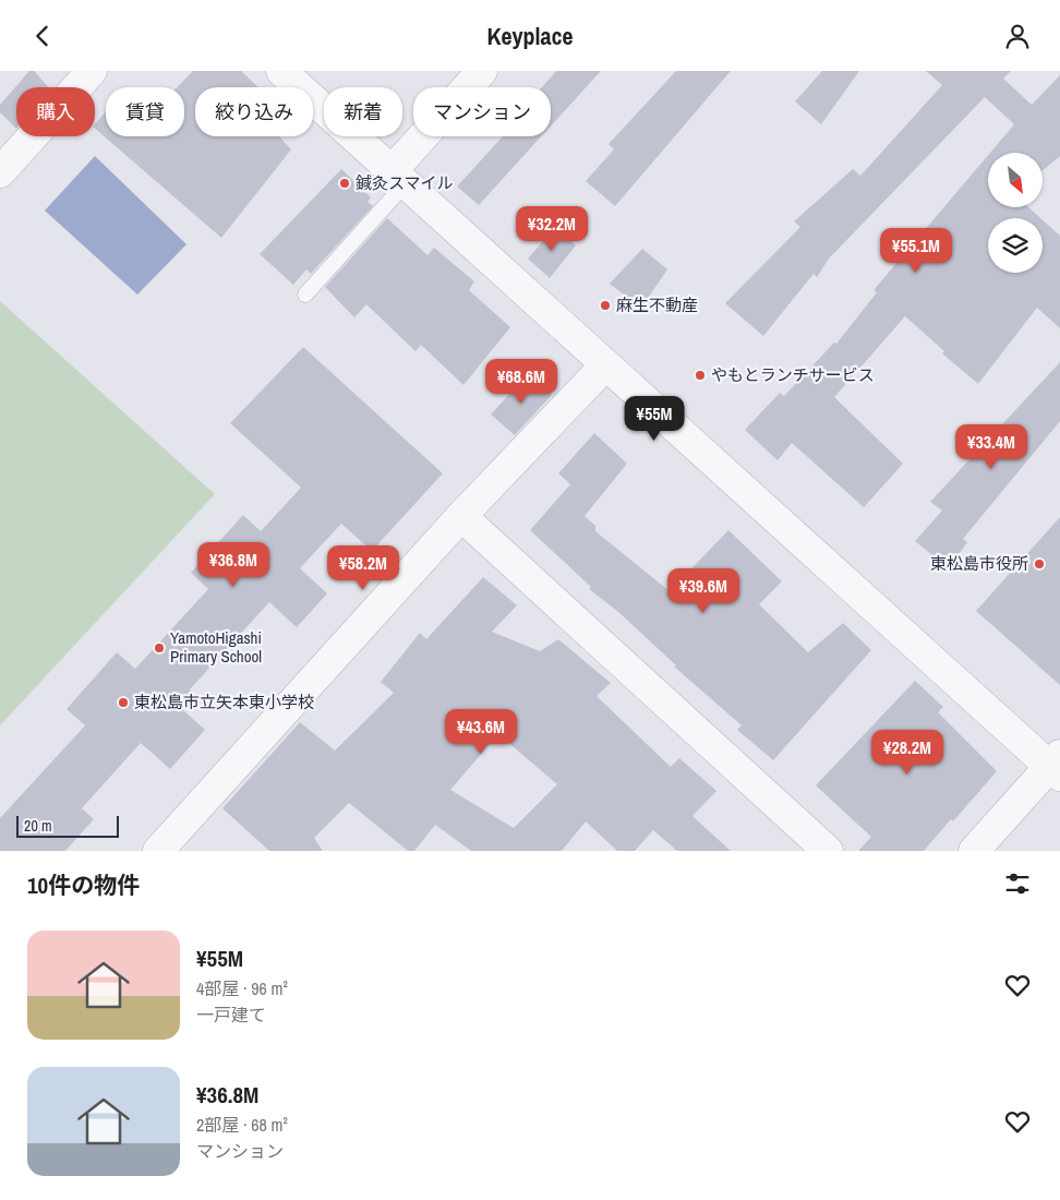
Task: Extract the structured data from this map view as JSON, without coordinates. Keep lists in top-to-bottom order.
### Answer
{
  "places": [
    "鍼灸スマイル",
    "麻生不動産",
    "やもとランチサービス",
    "東松島市役所",
    "YamotoHigashi Primary School",
    "東松島市立矢本東小学校"
  ],
  "scale_bar": "20 m",
  "north": "bottom right",
  "page": {
    "header": "Keyplace",
    "chip": [
      "購入",
      "賃貸",
      "絞り込み",
      "新着",
      "マンション"
    ],
    "price": [
      "¥32.2M",
      "¥55.1M",
      "¥68.6M",
      "¥55M",
      "¥33.4M",
      "¥36.8M",
      "¥58.2M",
      "¥39.6M",
      "¥43.6M",
      "¥28.2M"
    ],
    "scale": "20 m",
    "heading": "10件の物件",
    "list": [
      {
        "name": "¥55M",
        "note": "4部屋 · 96 m² · 一戸建て"
      },
      {
        "name": "¥36.8M",
        "note": "2部屋 · 68 m² · マンション"
      }
    ]
  }
}
